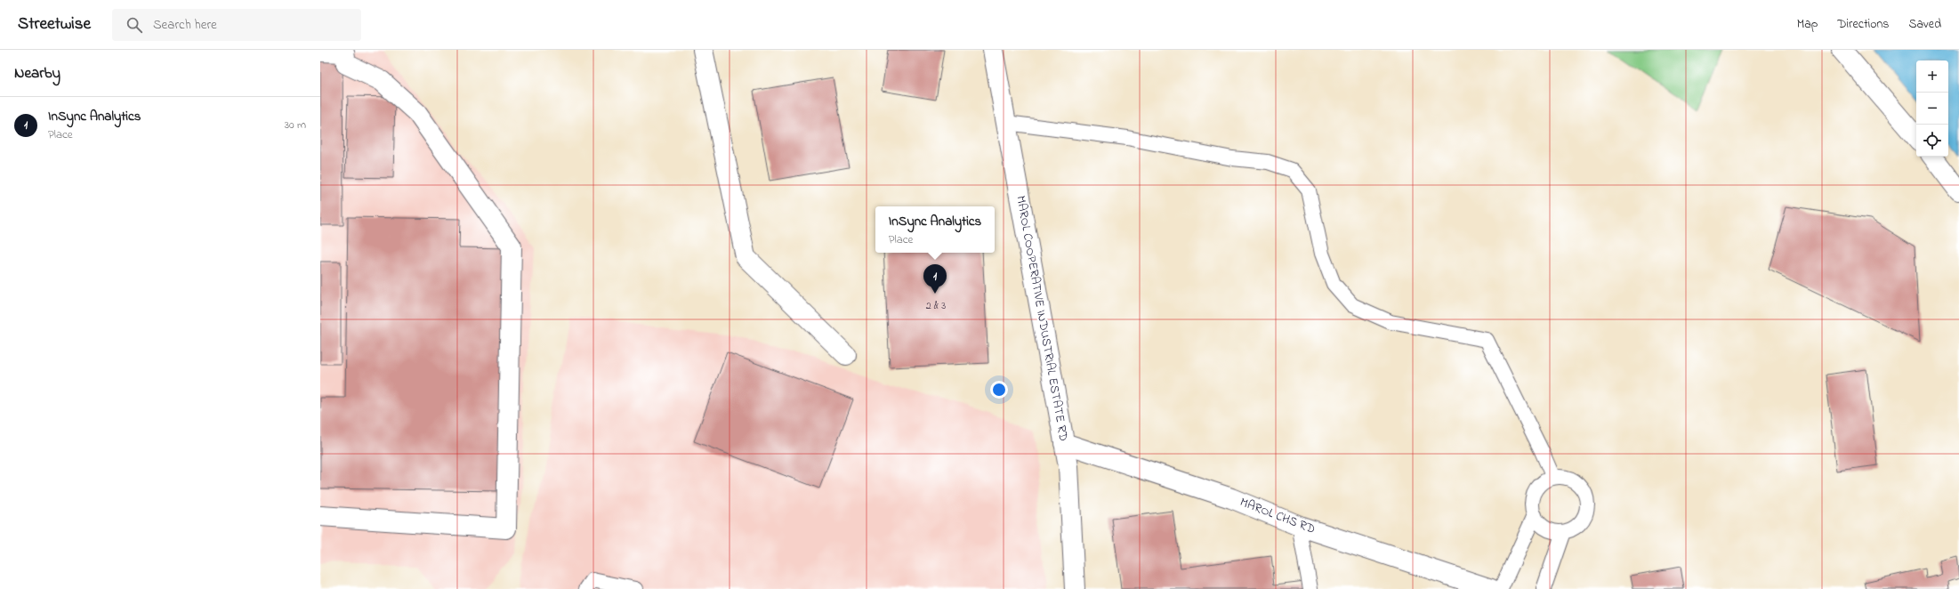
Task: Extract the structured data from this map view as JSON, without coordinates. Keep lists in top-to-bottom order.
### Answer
{
  "streets": {
    "street": ["MAROL COOPERATIVE INDUSTRIAL ESTATE RD", "MAROL CHS RD"]
  },
  "crossings": [
    ["MAROL COOPERATIVE INDUSTRIAL ESTATE RD", "MAROL CHS RD"]
  ],
  "house_numbers": ["2 & 3"],
  "page": {
    "header": "Streetwise",
    "search": "Search here",
    "nav": ["Map", "Directions", "Saved"],
    "heading": "Nearby",
    "map_buttons": ["+", "−"],
    "list": [
      {
        "mark": "1",
        "name": "InSync Analytics",
        "note": "Place",
        "value": "30 m"
      }
    ],
    "popup": ["InSync Analytics", "Place"],
    "pins": "1"
  }
}
